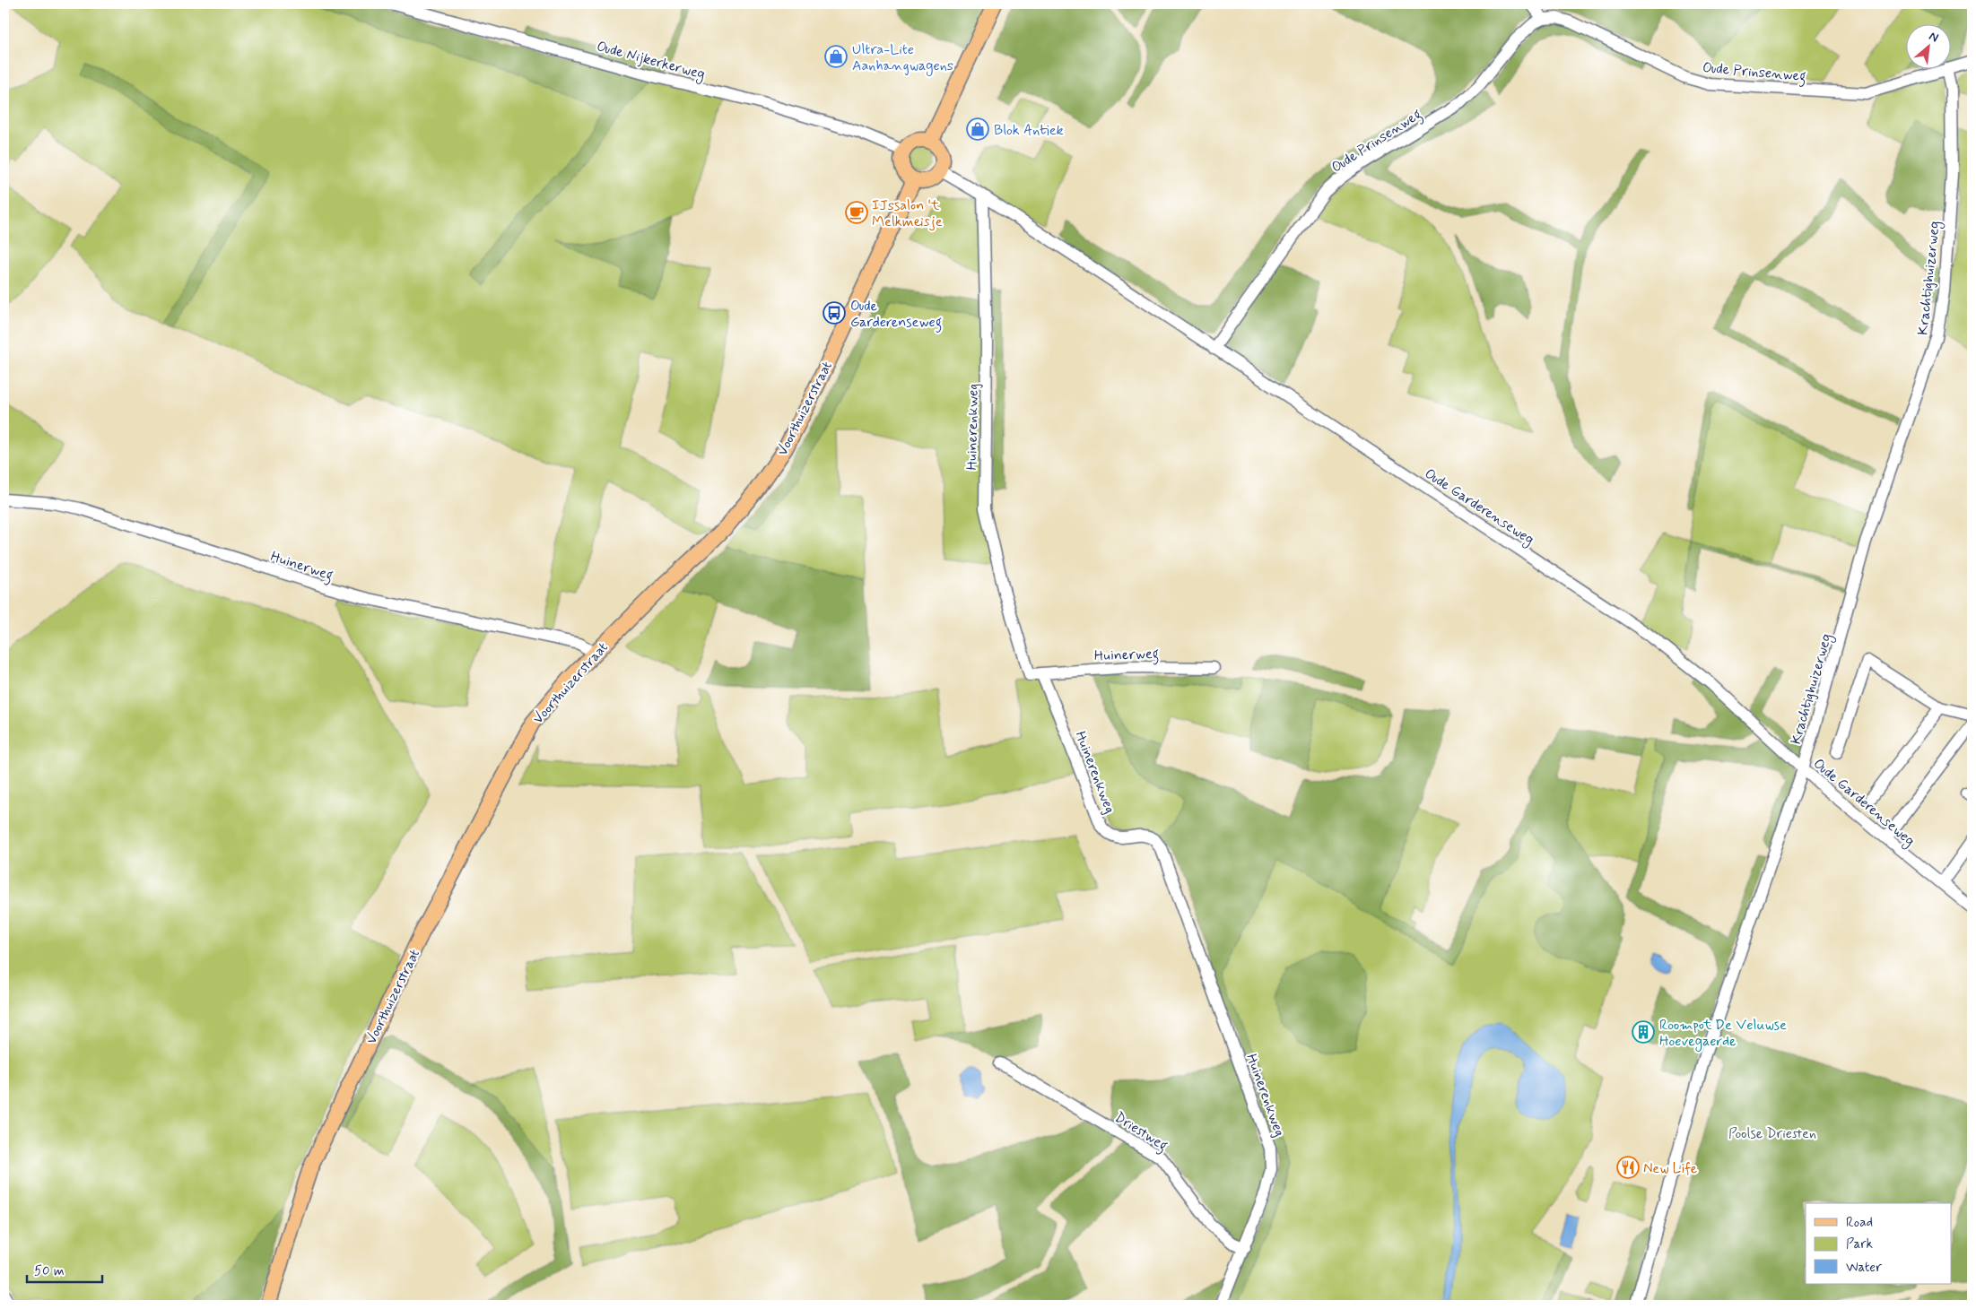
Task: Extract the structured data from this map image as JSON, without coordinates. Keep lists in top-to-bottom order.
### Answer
{
  "streets": {
    "main road": ["Voorthuizerstraat"],
    "street": [
      "Oude Nijkerkerweg",
      "Oude Prinsenweg",
      "Krachtighuizerweg",
      "Huinerenkweg",
      "Oude Garderenseweg",
      "Huinerweg",
      "Driestweg"
    ]
  },
  "crossings": [
    ["Oude Nijkerkerweg", "Voorthuizerstraat"],
    ["Oude Nijkerkerweg", "Oude Garderenseweg"],
    ["Oude Prinsenweg", "Oude Garderenseweg"],
    ["Krachtighuizerweg", "Oude Garderenseweg"],
    ["Voorthuizerstraat", "Oude Garderenseweg"],
    ["Voorthuizerstraat", "Huinerweg"],
    ["Huinerenkweg", "Oude Garderenseweg"],
    ["Huinerenkweg", "Huinerweg"],
    ["Huinerenkweg", "Driestweg"]
  ],
  "parks": ["Poolse Driesten"],
  "places": {
    "shop": ["Ultra-Lite Aanhangwagens", "Blok Antiek"],
    "cafe": ["IJssalon 't Melkmeisje"],
    "bus stop": ["Oude Garderenseweg"],
    "building": ["Roompot De Veluwse Hoevegaerde"],
    "restaurant": ["New Life"]
  },
  "legend": ["Road", "Park", "Water"],
  "scale_bar": "50 m",
  "north": "top right"
}
